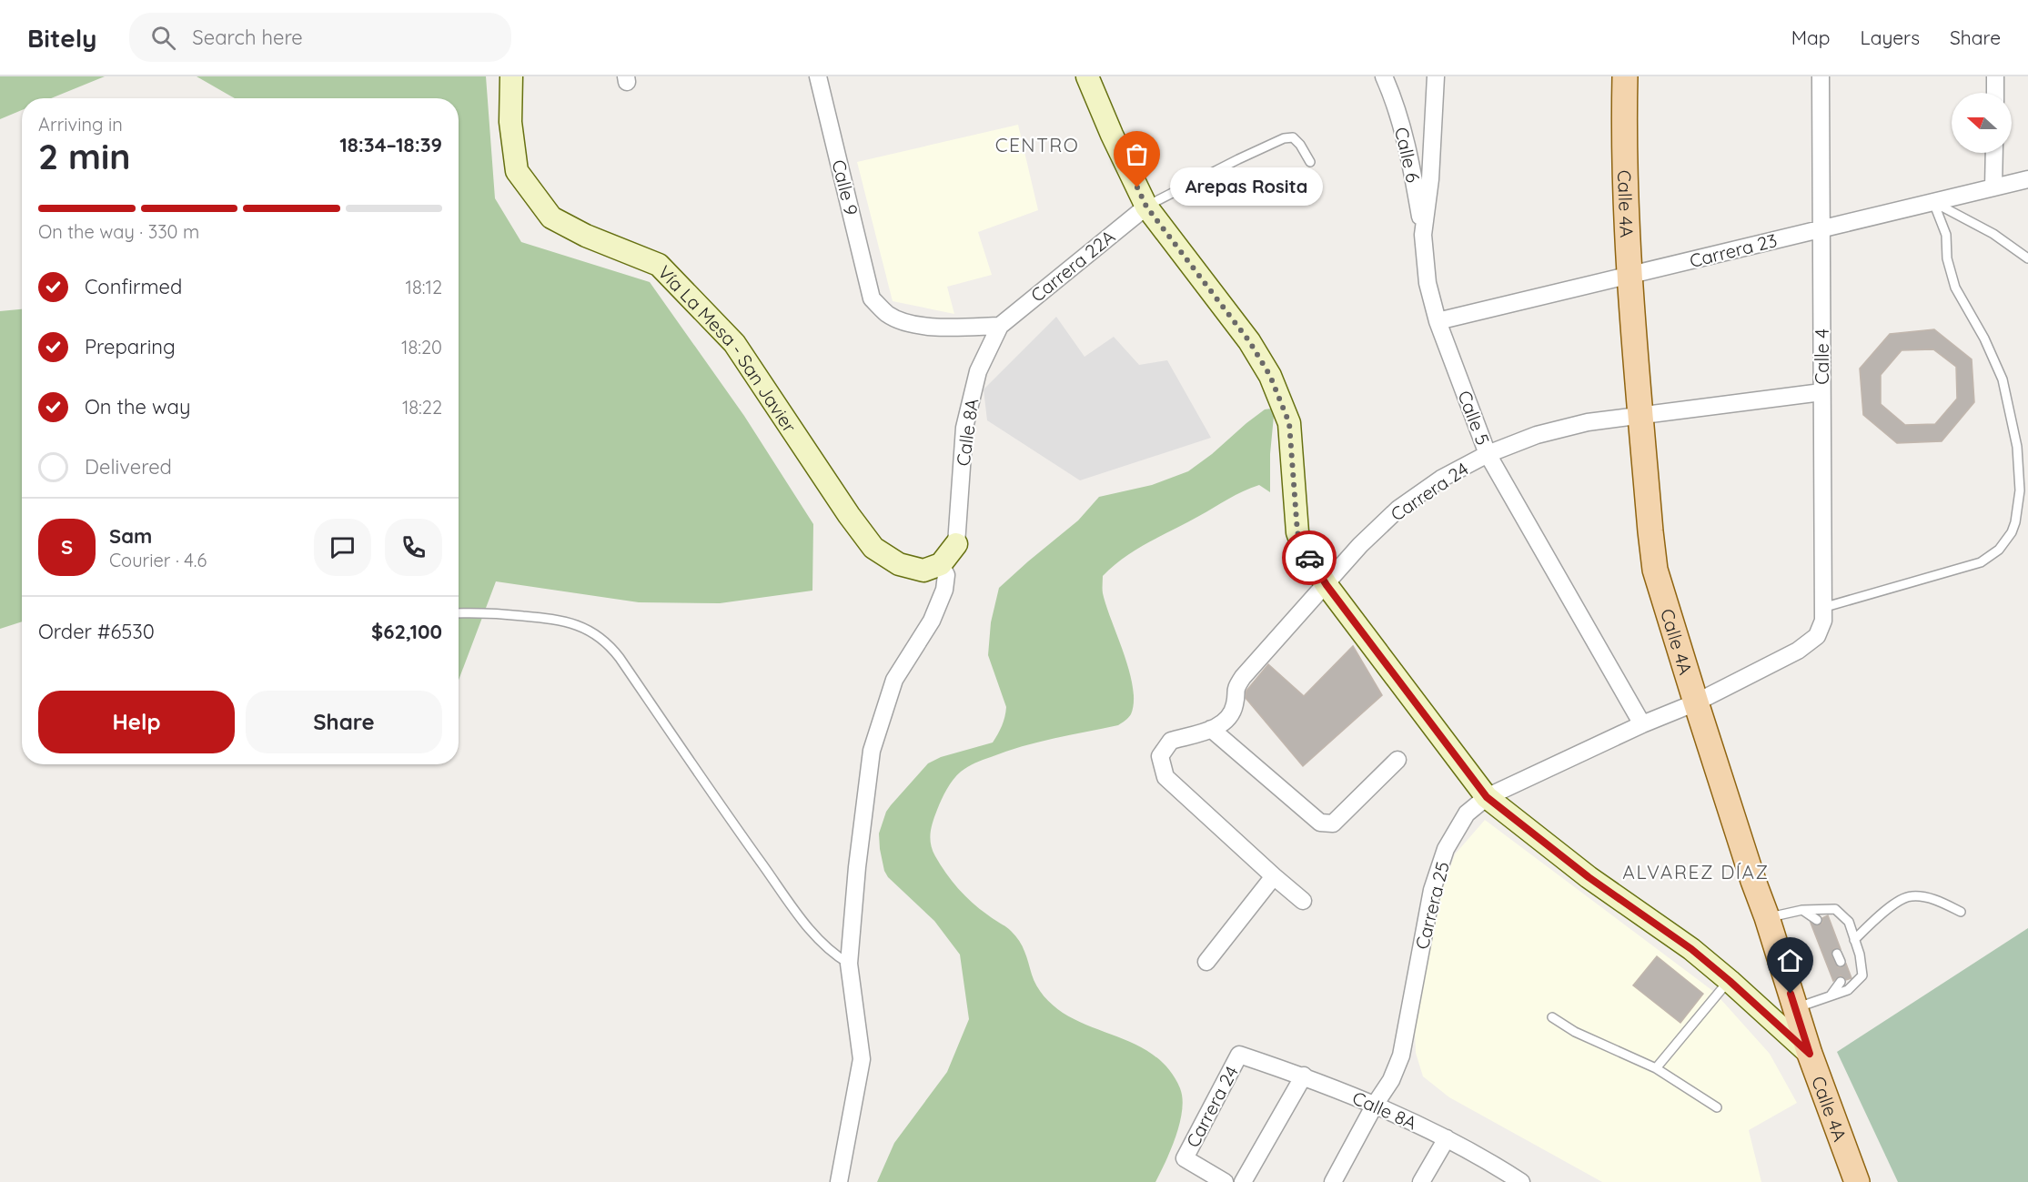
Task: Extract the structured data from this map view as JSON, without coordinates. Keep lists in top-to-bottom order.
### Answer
{
  "streets": {
    "main road": ["Calle 4A", "Vía La Mesa - San Javier"],
    "street": [
      "Calle 6",
      "Calle 9",
      "Carrera 23",
      "Carrera 22A",
      "Calle 4",
      "Calle 5",
      "Calle 8A",
      "Carrera 24",
      "Carrera 25"
    ]
  },
  "crossings": [
    ["Calle 6", "Calle 5"],
    ["Calle 9", "Carrera 22A"],
    ["Calle 9", "Calle 8A"],
    ["Calle 4A", "Carrera 23"],
    ["Calle 4A", "Carrera 24"],
    ["Calle 4A", "Carrera 25"],
    ["Carrera 23", "Calle 4"],
    ["Carrera 23", "Calle 5"],
    ["Carrera 22A", "Calle 8A"],
    ["Calle 4", "Carrera 24"],
    ["Calle 4", "Carrera 25"],
    ["Calle 5", "Carrera 24"],
    ["Calle 5", "Carrera 25"],
    ["Calle 8A", "Carrera 24"],
    ["Calle 8A", "Carrera 25"]
  ],
  "districts": ["CENTRO", "ALVAREZ DÍAZ"],
  "places": ["Arepas Rosita"],
  "north": "left",
  "page": {
    "header": "Bitely",
    "search": "Search here",
    "nav": ["Map", "Layers", "Share"],
    "heading": ["2 min", "Arriving in", "18:34–18:39"],
    "panel": [
      "Sam",
      "Courier · 4.6",
      "Order #6530",
      "$62,100"
    ],
    "bubble": "Arepas Rosita",
    "bar": "On the way · 330 m",
    "list": [
      ["Confirmed", "18:12"],
      ["Preparing", "18:20"],
      ["On the way", "18:22"],
      "Delivered"
    ],
    "round": "S",
    "buttons": ["Help", "Share"]
  }
}
